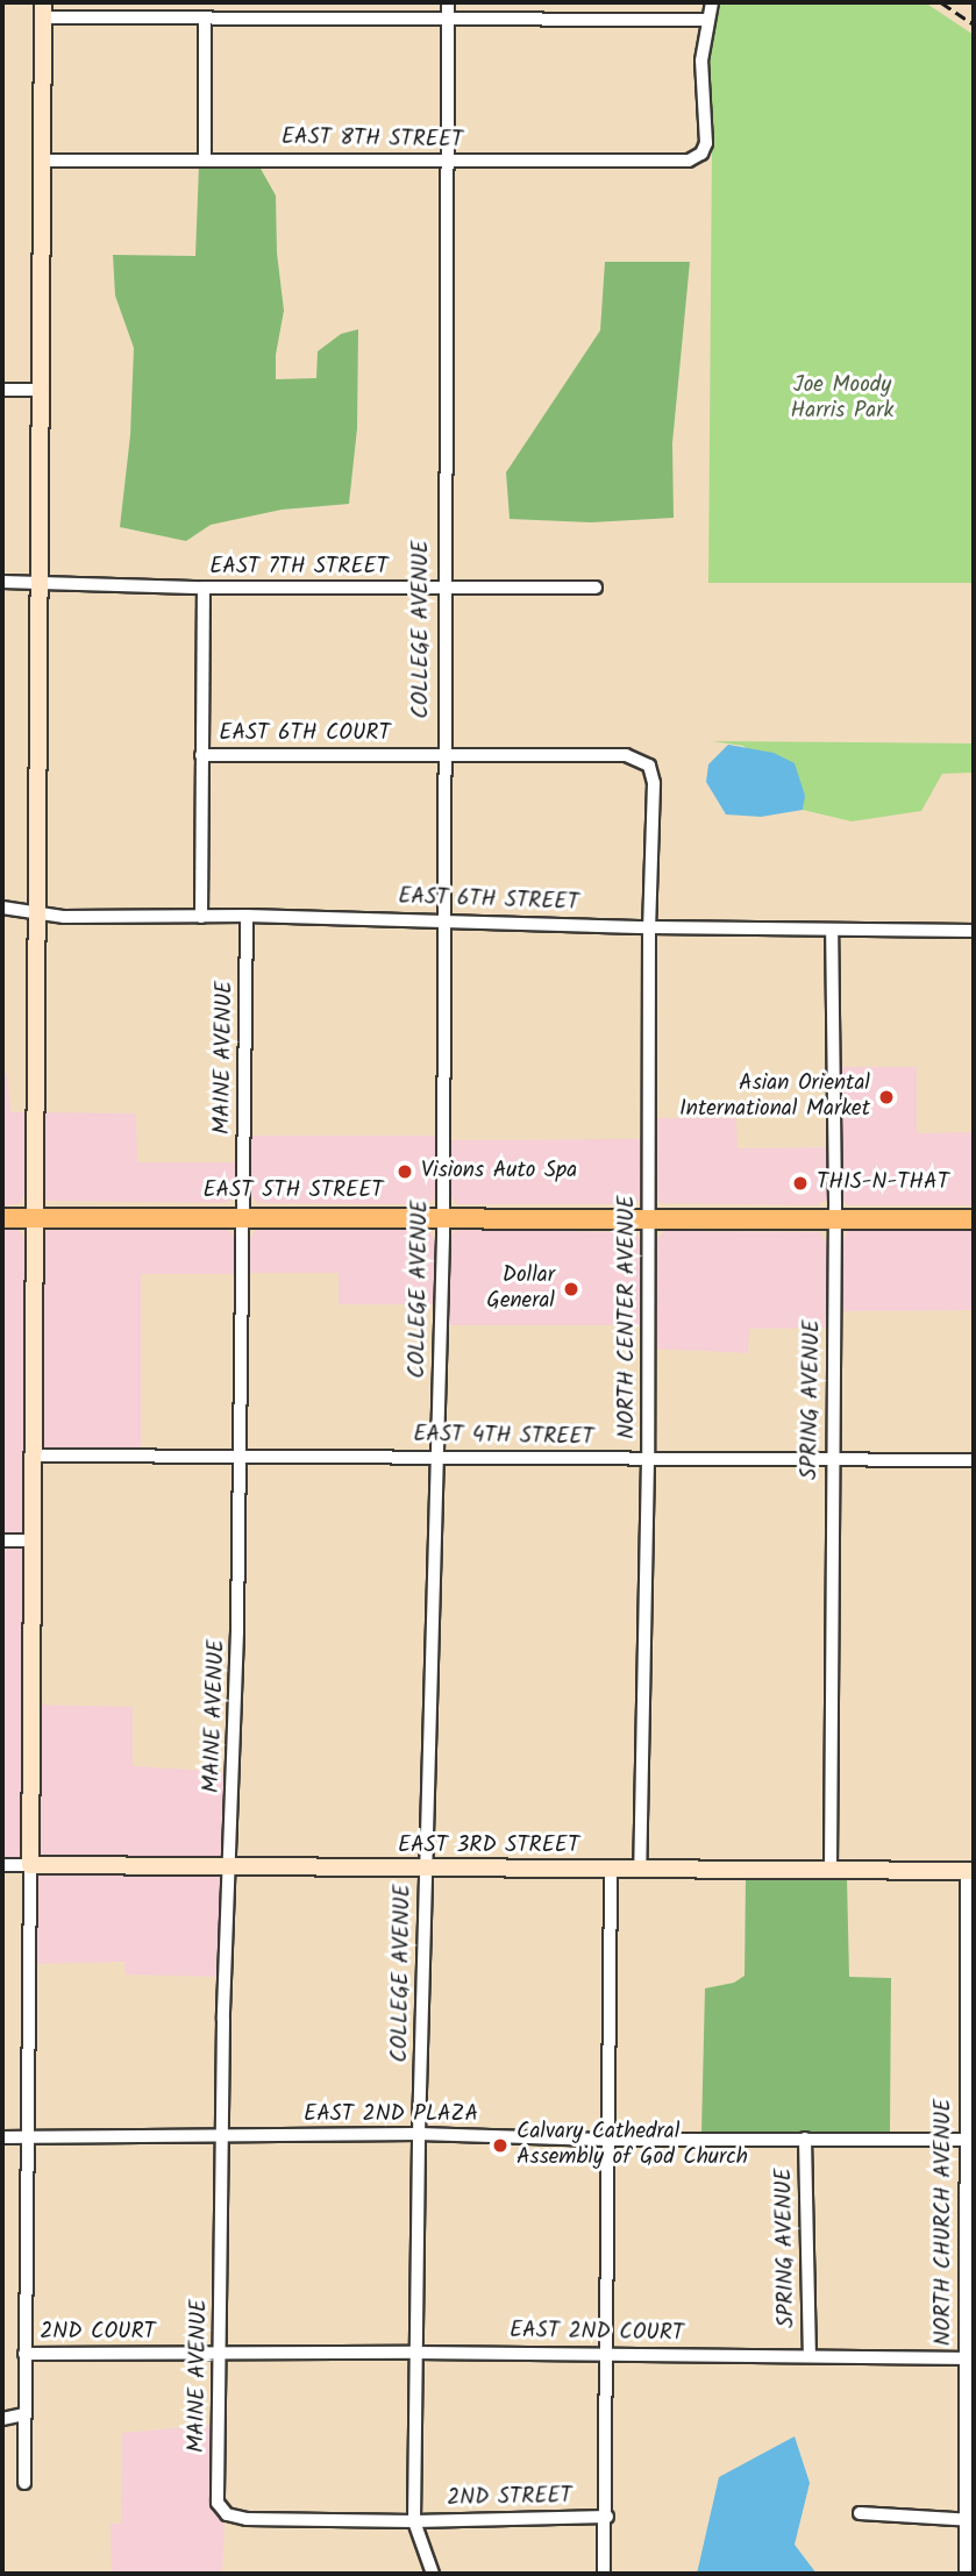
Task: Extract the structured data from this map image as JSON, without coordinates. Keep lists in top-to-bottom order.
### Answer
{
  "streets": {
    "main road": ["EAST 5TH STREET"],
    "street": [
      "EAST 8TH STREET",
      "EAST 7TH STREET",
      "COLLEGE AVENUE",
      "EAST 6TH COURT",
      "EAST 6TH STREET",
      "MAINE AVENUE",
      "NORTH CENTER AVENUE",
      "SPRING AVENUE",
      "EAST 4TH STREET",
      "EAST 3RD STREET",
      "EAST 2ND PLAZA",
      "NORTH CHURCH AVENUE",
      "2ND COURT",
      "EAST 2ND COURT",
      "2ND STREET"
    ]
  },
  "crossings": [
    ["EAST 8TH STREET", "COLLEGE AVENUE"],
    ["EAST 7TH STREET", "COLLEGE AVENUE"],
    ["COLLEGE AVENUE", "EAST 6TH COURT"],
    ["COLLEGE AVENUE", "EAST 6TH STREET"],
    ["COLLEGE AVENUE", "EAST 5TH STREET"],
    ["COLLEGE AVENUE", "EAST 4TH STREET"],
    ["COLLEGE AVENUE", "EAST 3RD STREET"],
    ["COLLEGE AVENUE", "EAST 2ND PLAZA"],
    ["COLLEGE AVENUE", "EAST 2ND COURT"],
    ["COLLEGE AVENUE", "2ND STREET"],
    ["EAST 6TH COURT", "NORTH CENTER AVENUE"],
    ["EAST 6TH STREET", "MAINE AVENUE"],
    ["EAST 6TH STREET", "NORTH CENTER AVENUE"],
    ["EAST 6TH STREET", "SPRING AVENUE"],
    ["MAINE AVENUE", "EAST 5TH STREET"],
    ["MAINE AVENUE", "EAST 4TH STREET"],
    ["MAINE AVENUE", "EAST 3RD STREET"],
    ["MAINE AVENUE", "EAST 2ND PLAZA"],
    ["MAINE AVENUE", "2ND COURT"],
    ["MAINE AVENUE", "EAST 2ND COURT"],
    ["MAINE AVENUE", "2ND STREET"],
    ["EAST 5TH STREET", "NORTH CENTER AVENUE"],
    ["EAST 5TH STREET", "SPRING AVENUE"],
    ["NORTH CENTER AVENUE", "EAST 4TH STREET"],
    ["NORTH CENTER AVENUE", "EAST 3RD STREET"],
    ["SPRING AVENUE", "EAST 4TH STREET"],
    ["SPRING AVENUE", "EAST 3RD STREET"],
    ["SPRING AVENUE", "EAST 2ND PLAZA"],
    ["SPRING AVENUE", "EAST 2ND COURT"],
    ["EAST 3RD STREET", "NORTH CHURCH AVENUE"],
    ["EAST 2ND PLAZA", "NORTH CHURCH AVENUE"],
    ["NORTH CHURCH AVENUE", "EAST 2ND COURT"],
    ["2ND COURT", "EAST 2ND COURT"]
  ],
  "parks": ["Joe Moody Harris Park"],
  "places": [
    "Asian Oriental International Market",
    "Visions Auto Spa",
    "THIS-N-THAT",
    "Dollar General",
    "Calvary Cathedral Assembly of God Church"
  ]
}
